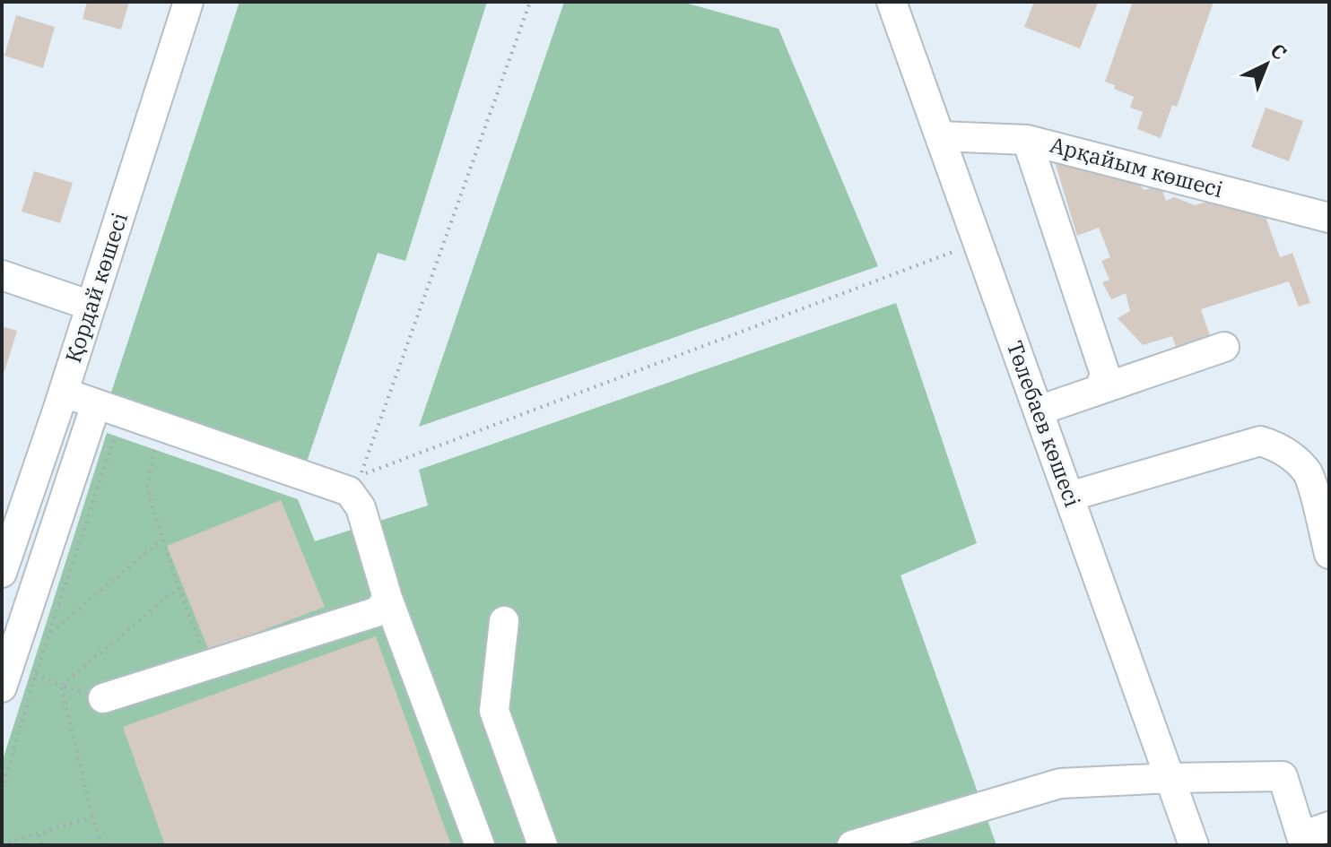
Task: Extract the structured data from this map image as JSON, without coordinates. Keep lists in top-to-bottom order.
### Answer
{
  "streets": {
    "street": ["Арқайым көшесі", "Қордай көшесі", "Төлебаев көшесі"]
  },
  "crossings": [
    ["Арқайым көшесі", "Төлебаев көшесі"]
  ],
  "north": "top right"
}
